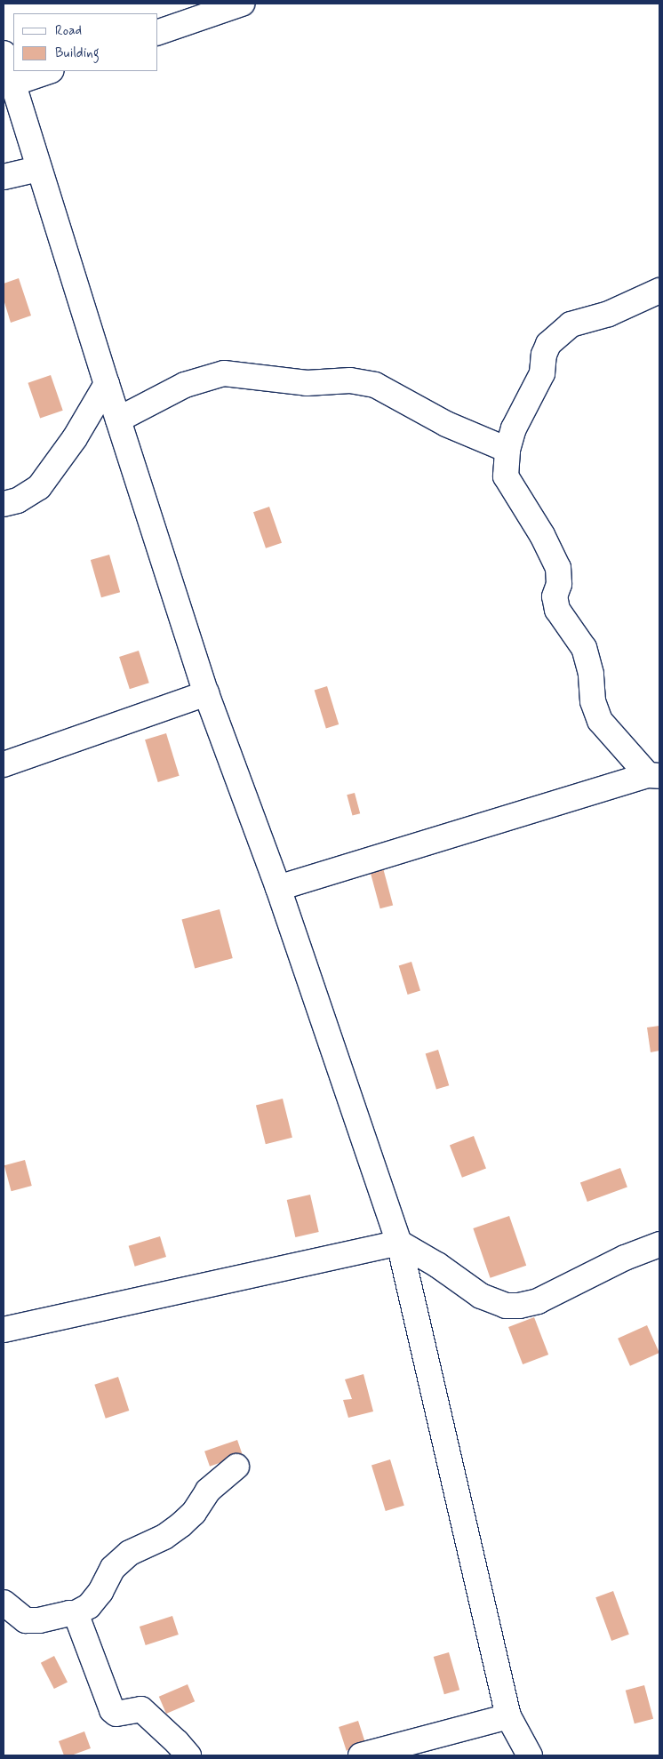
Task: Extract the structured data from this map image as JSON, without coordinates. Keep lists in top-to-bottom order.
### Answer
{
  "legend": ["Road", "Building"]
}
